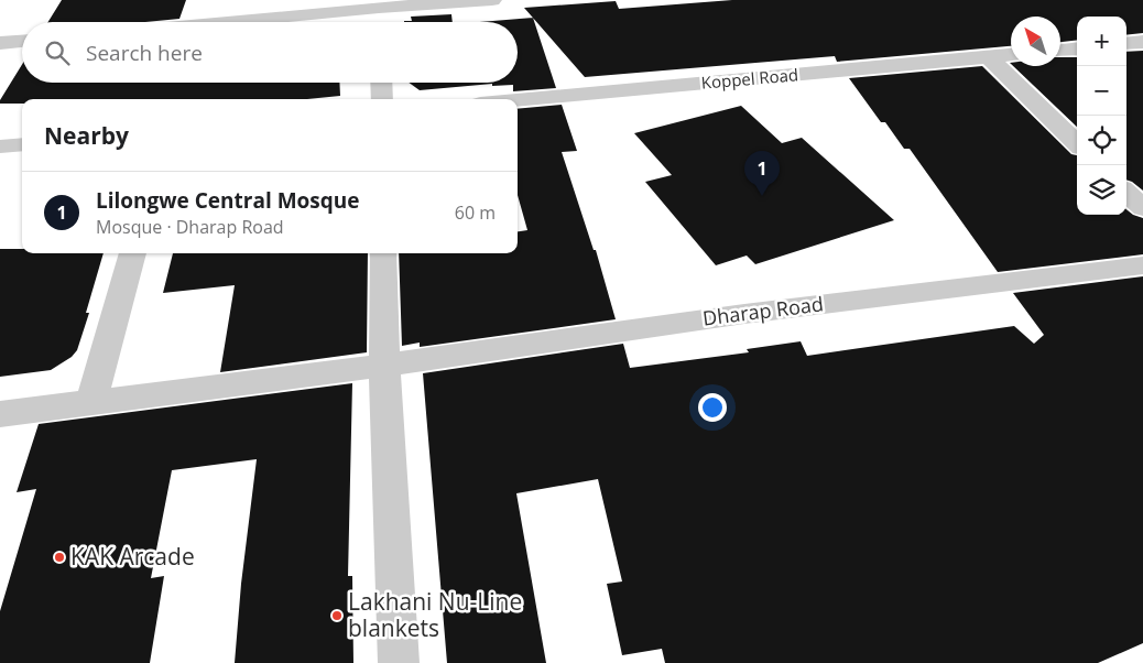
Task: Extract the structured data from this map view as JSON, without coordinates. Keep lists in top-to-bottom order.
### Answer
{
  "streets": {
    "street": ["Koppel Road", "Dharap Road"]
  },
  "places": ["KAK Arcade", "Lakhani Nu-Line blankets"],
  "north": "top left",
  "page": {
    "map_buttons": ["+", "−"],
    "search": "Search here",
    "heading": "Nearby",
    "pins": "1",
    "list": [
      {
        "mark": "1",
        "name": "Lilongwe Central Mosque",
        "note": "Mosque · Dharap Road",
        "value": "60 m"
      }
    ]
  }
}
